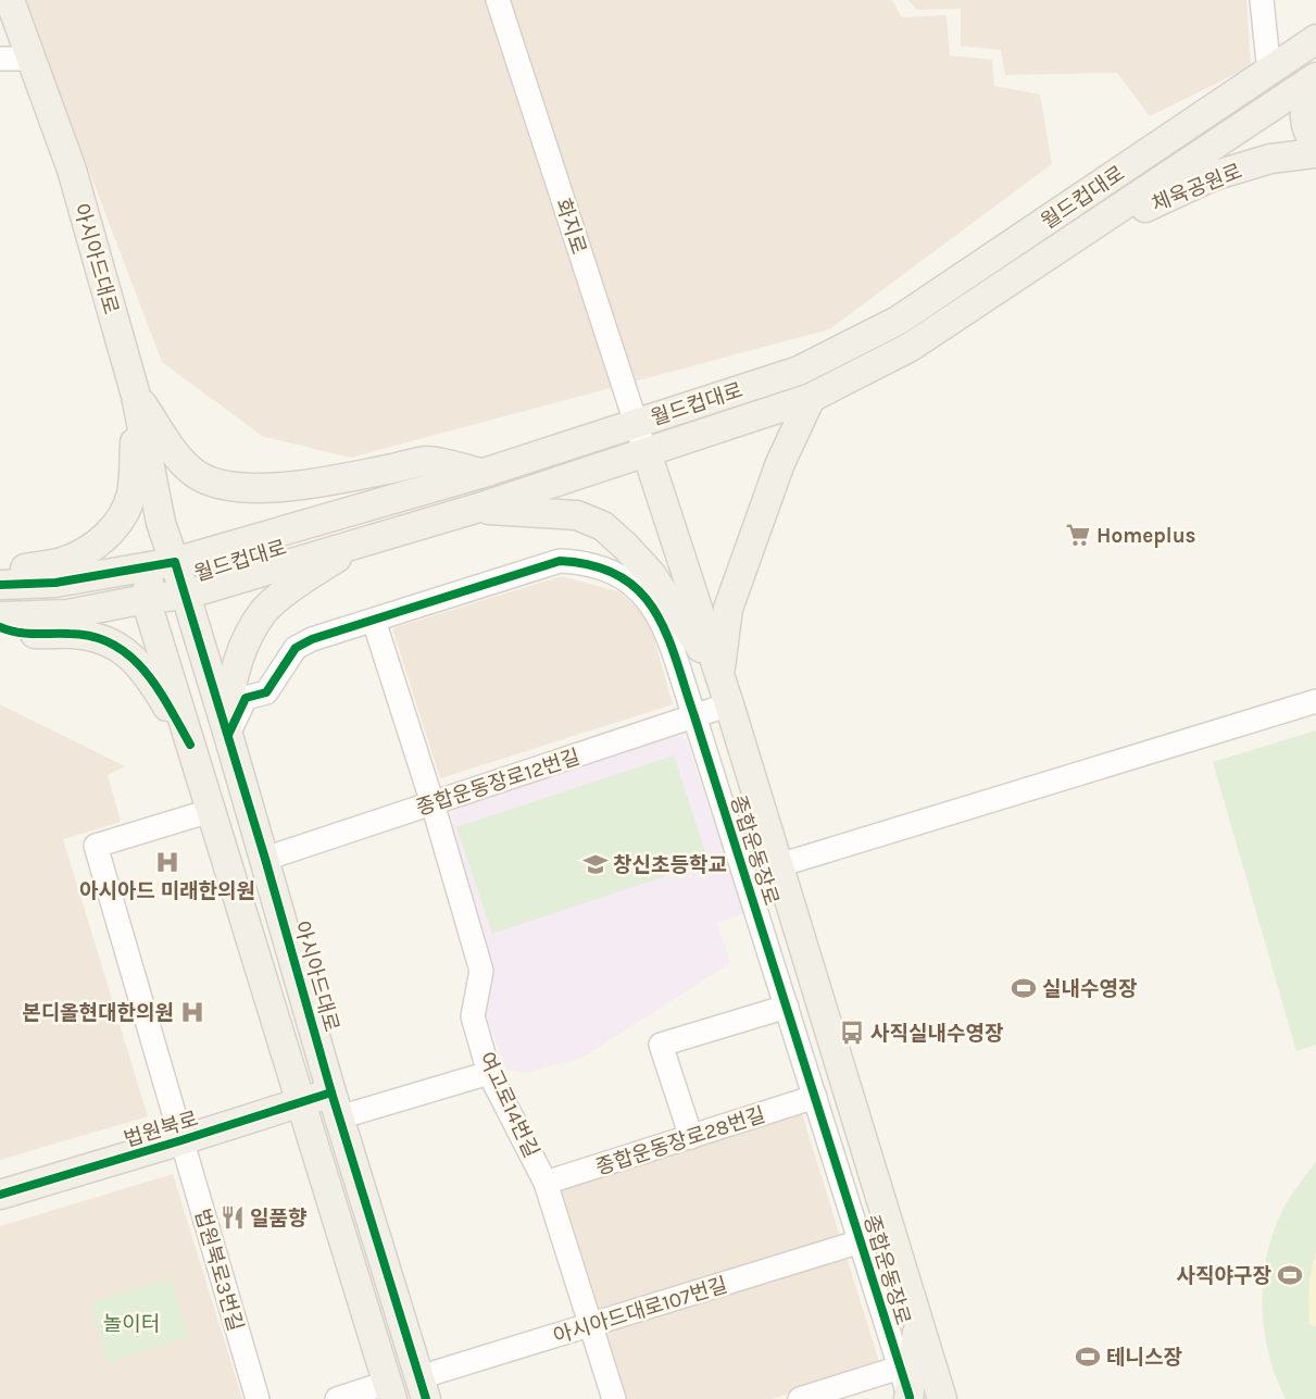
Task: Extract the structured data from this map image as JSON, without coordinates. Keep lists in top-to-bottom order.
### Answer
{
  "streets": {
    "main road": [
      "체육공원로",
      "월드컵대로",
      "아시아드대로",
      "종합운동장로",
      "법원북로"
    ],
    "street": [
      "화지로",
      "종합운동장로12번길",
      "여고로14번길",
      "종합운동장로28번길",
      "법원북로3번길",
      "아시아드대로107번길"
    ]
  },
  "crossings": [
    ["체육공원로", "월드컵대로"],
    ["월드컵대로", "화지로"],
    ["월드컵대로", "아시아드대로"],
    ["월드컵대로", "종합운동장로"],
    ["화지로", "종합운동장로"],
    ["아시아드대로", "종합운동장로12번길"],
    ["아시아드대로", "종합운동장로"],
    ["아시아드대로", "법원북로"],
    ["아시아드대로", "아시아드대로107번길"],
    ["종합운동장로12번길", "종합운동장로"],
    ["종합운동장로12번길", "여고로14번길"],
    ["종합운동장로", "여고로14번길"],
    ["종합운동장로", "종합운동장로28번길"],
    ["종합운동장로", "아시아드대로107번길"],
    ["여고로14번길", "종합운동장로28번길"],
    ["여고로14번길", "아시아드대로107번길"],
    ["법원북로", "법원북로3번길"]
  ],
  "parks": ["놀이터"],
  "places": {
    "supermarket": ["Homeplus"],
    "hospital": ["아시아드 미래한의원", "본디올현대한의원"],
    "school or university": ["창신초등학교"],
    "sports": ["실내수영장", "사직야구장", "테니스장"],
    "bus stop": ["사직실내수영장"],
    "restaurant": ["일품향"]
  }
}
